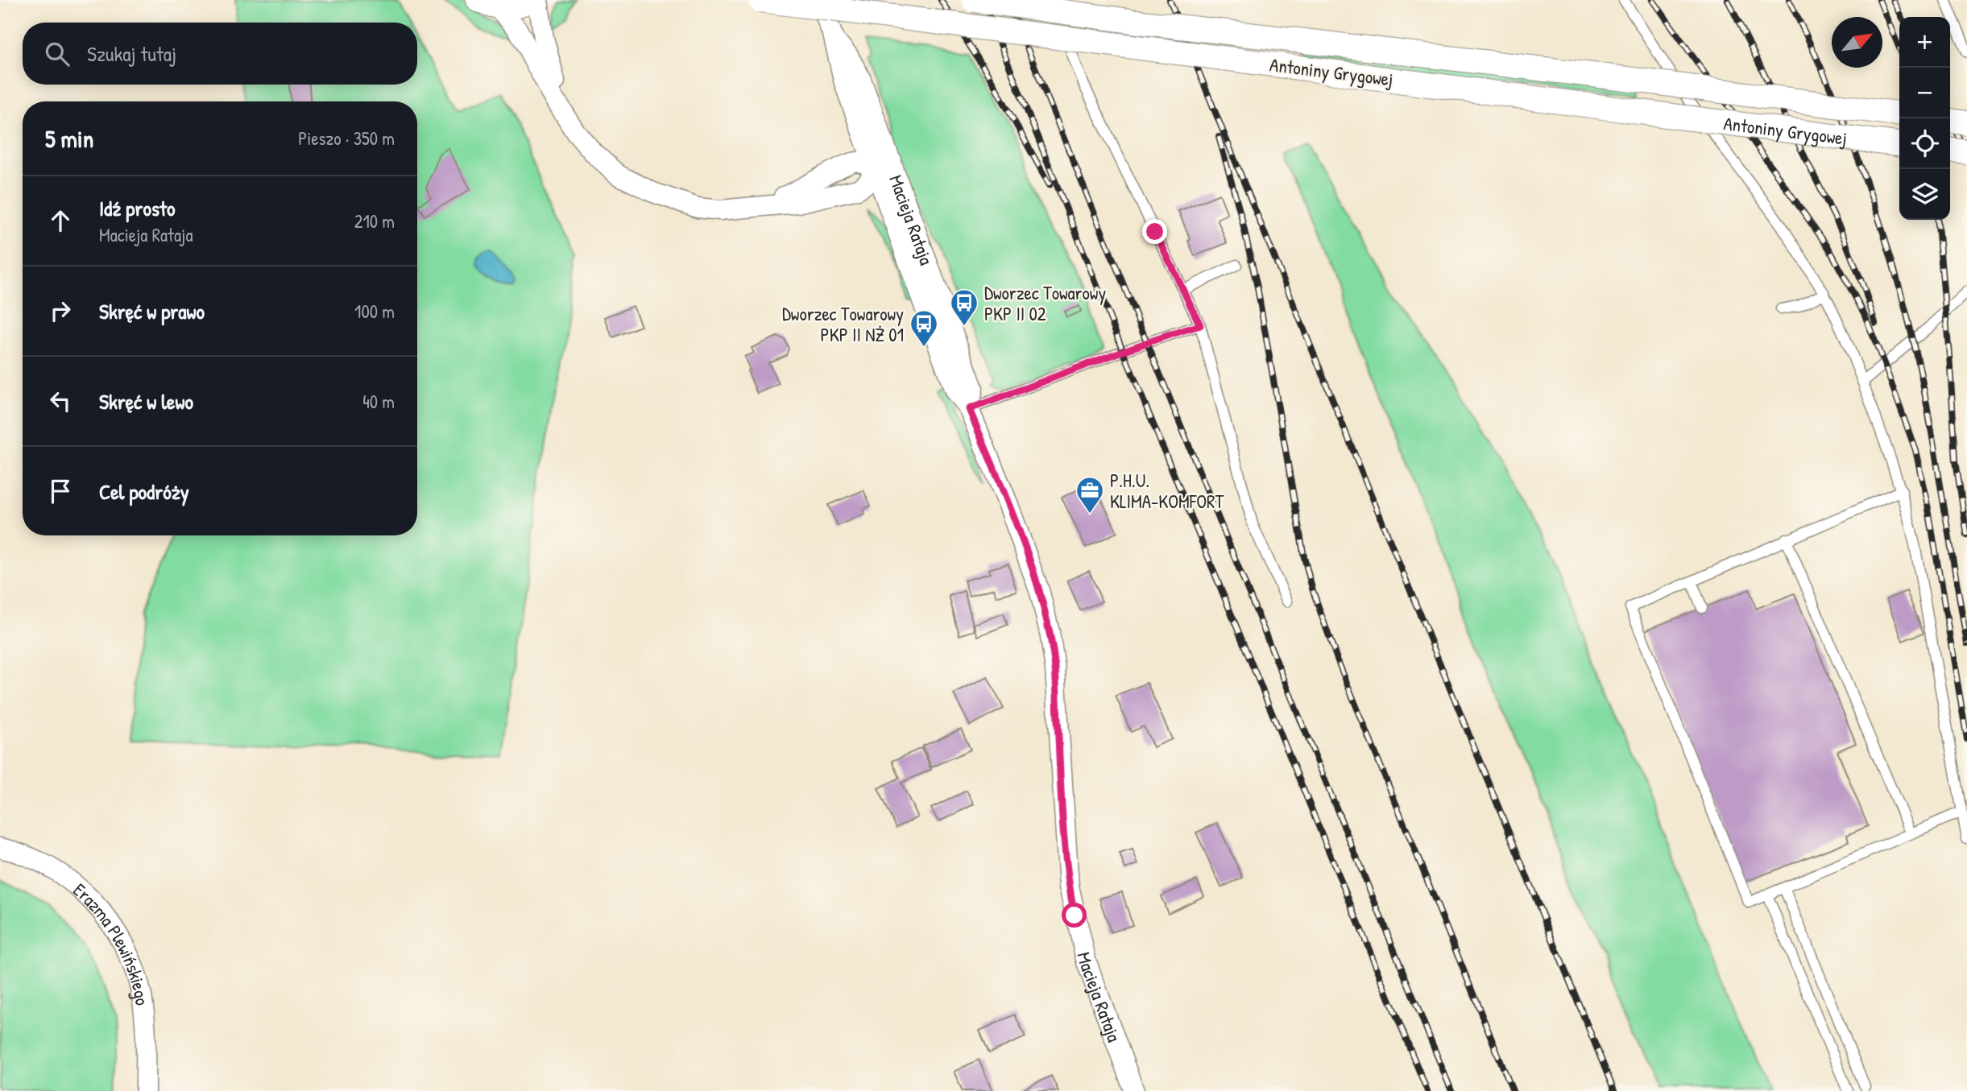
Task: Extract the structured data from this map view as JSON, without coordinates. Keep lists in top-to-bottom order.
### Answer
{
  "streets": {
    "street": ["Antoniny Grygowej", "Macieja Rataja", "Erazma Plewińskiego"]
  },
  "places": {
    "bus stop": ["Dworzec Towarowy PKP II 02", "Dworzec Towarowy PKP II NŻ 01"],
    "office": ["P.H.U. KLIMA-KOMFORT"]
  },
  "north": "top right",
  "page": {
    "map_buttons": ["+", "−"],
    "search": "Szukaj tutaj",
    "heading": ["5 min", "Pieszo · 350 m"],
    "list": [
      ["Idź prosto", "Macieja Rataja", "210 m"],
      ["Skręć w prawo", "100 m"],
      ["Skręć w lewo", "40 m"],
      "Cel podróży"
    ]
  }
}
